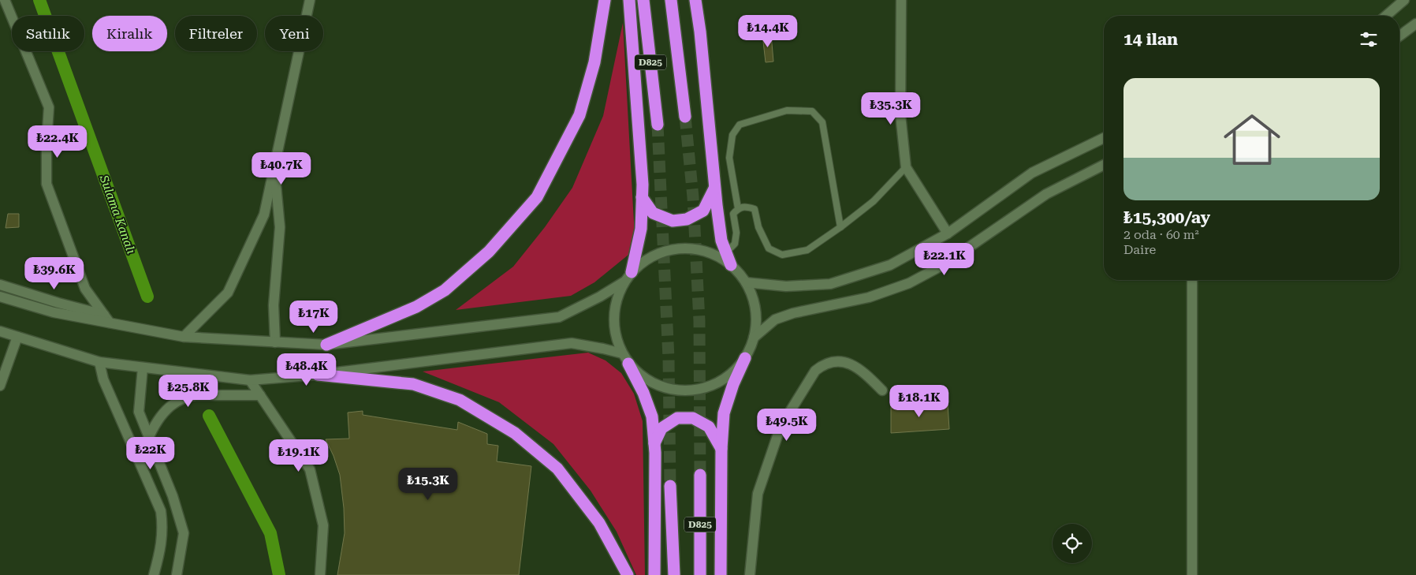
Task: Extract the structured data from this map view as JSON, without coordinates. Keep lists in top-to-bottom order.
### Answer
{
  "streets": {
    "highway": ["D825"]
  },
  "water": ["Sulama Kanalı"],
  "page": {
    "price": [
      "₺14.4K",
      "₺35.3K",
      "₺22.4K",
      "₺40.7K",
      "₺22.1K",
      "₺39.6K",
      "₺17K",
      "₺48.4K",
      "₺25.8K",
      "₺18.1K",
      "₺49.5K",
      "₺22K",
      "₺19.1K",
      "₺15.3K"
    ],
    "chip": [
      "Satılık",
      "Kiralık",
      "Filtreler",
      "Yeni"
    ],
    "heading": "14 ilan",
    "list": [
      {
        "name": "₺15,300/ay",
        "note": "2 oda · 60 m² · Daire"
      }
    ]
  }
}
